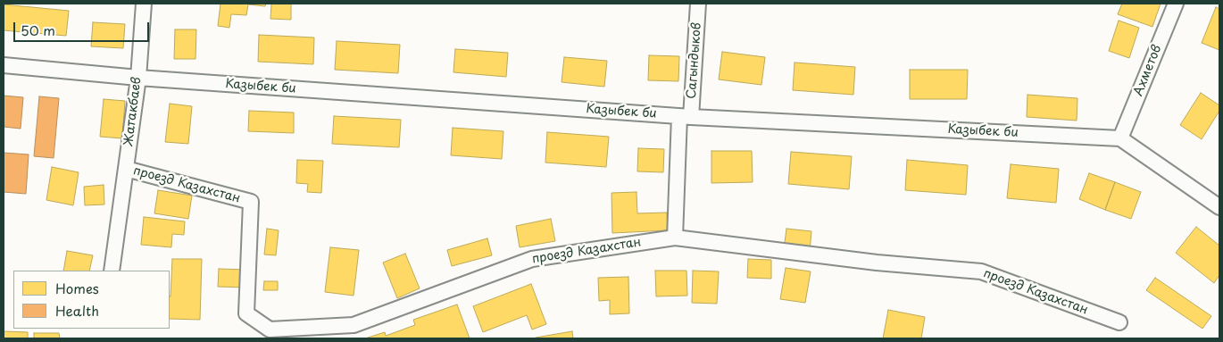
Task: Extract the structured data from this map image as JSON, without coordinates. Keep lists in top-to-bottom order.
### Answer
{
  "streets": {
    "street": [
      "Сагындыков",
      "Ахметов",
      "Казыбек би",
      "Жатакбаев",
      "проезд Казахстан"
    ]
  },
  "crossings": [
    ["Сагындыков", "Казыбек би"],
    ["Сагындыков", "проезд Казахстан"],
    ["Ахметов", "Казыбек би"],
    ["Казыбек би", "Жатакбаев"],
    ["Жатакбаев", "проезд Казахстан"]
  ],
  "legend": ["Homes", "Health"],
  "scale_bar": "50 m"
}
